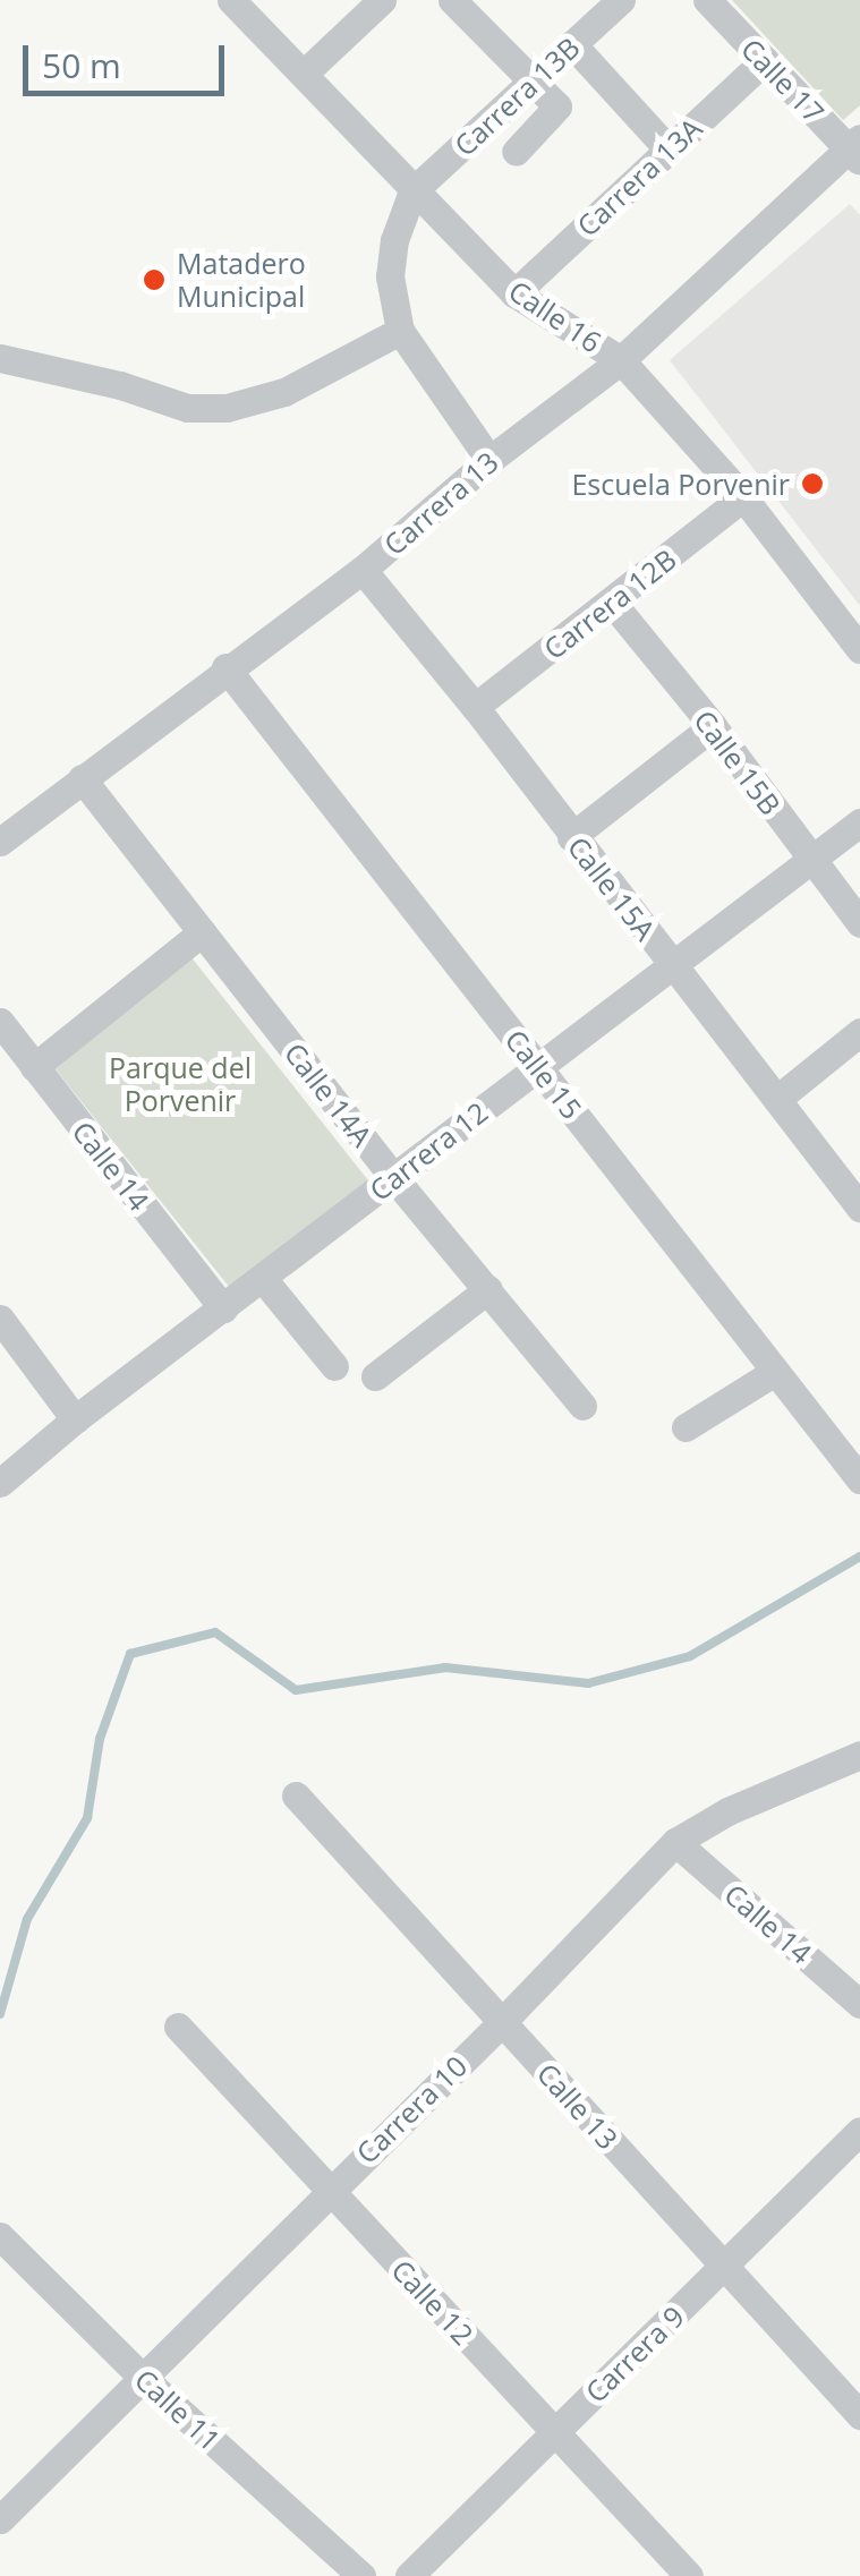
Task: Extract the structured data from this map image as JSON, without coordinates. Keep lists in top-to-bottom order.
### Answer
{
  "streets": {
    "street": [
      "Calle 17",
      "Carrera 13B",
      "Carrera 13A",
      "Calle 16",
      "Carrera 13",
      "Carrera 12B",
      "Calle 15B",
      "Calle 15A",
      "Calle 15",
      "Calle 14A",
      "Carrera 12",
      "Calle 14",
      "Calle 13",
      "Carrera 10",
      "Calle 12",
      "Carrera 9",
      "Calle 11"
    ]
  },
  "crossings": [
    ["Calle 17", "Carrera 13A"],
    ["Calle 17", "Carrera 13"],
    ["Carrera 13B", "Calle 16"],
    ["Carrera 13A", "Calle 16"],
    ["Calle 16", "Carrera 13"],
    ["Calle 16", "Carrera 12B"],
    ["Carrera 13", "Calle 15A"],
    ["Carrera 13", "Calle 15"],
    ["Carrera 13", "Calle 14A"],
    ["Carrera 12B", "Calle 15B"],
    ["Carrera 12B", "Calle 15A"],
    ["Calle 15B", "Carrera 12"],
    ["Calle 15A", "Carrera 12"],
    ["Calle 15", "Carrera 12"],
    ["Calle 14A", "Carrera 12"],
    ["Carrera 12", "Calle 14"],
    ["Calle 14", "Carrera 10"],
    ["Calle 13", "Carrera 10"],
    ["Calle 13", "Carrera 9"],
    ["Carrera 10", "Calle 12"],
    ["Carrera 10", "Calle 11"],
    ["Calle 12", "Carrera 9"]
  ],
  "parks": ["Parque del Porvenir"],
  "places": ["Matadero Municipal", "Escuela Porvenir"],
  "scale_bar": "50 m"
}
